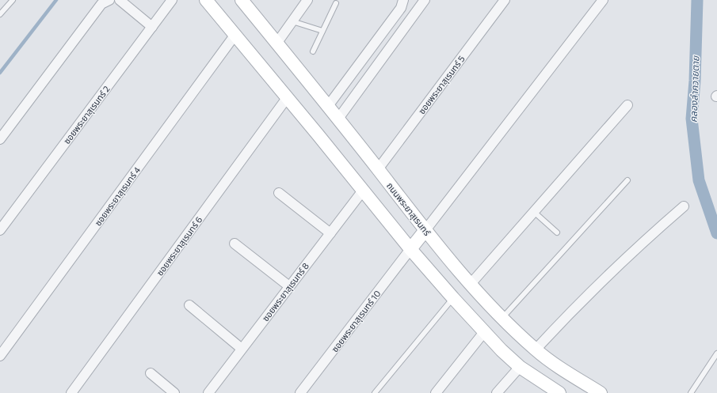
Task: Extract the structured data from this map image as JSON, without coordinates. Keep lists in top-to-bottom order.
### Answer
{
  "streets": {
    "street": [
      "ซอยพระยาสุเรนทร์ 5",
      "ซอยพระยาสุเรนทร์ 2",
      "ซอยพระยาสุเรนทร์ 4",
      "ถนนพระยาสุเรนทร์",
      "ซอยพระยาสุเรนทร์ 6",
      "ซอยพระยาสุเรนทร์ 8",
      "ซอยพระยาสุเรนทร์ 10"
    ]
  },
  "crossings": [
    ["ซอยพระยาสุเรนทร์ 5", "ถนนพระยาสุเรนทร์"]
  ],
  "water": ["คลองลำควายตาย"]
}
